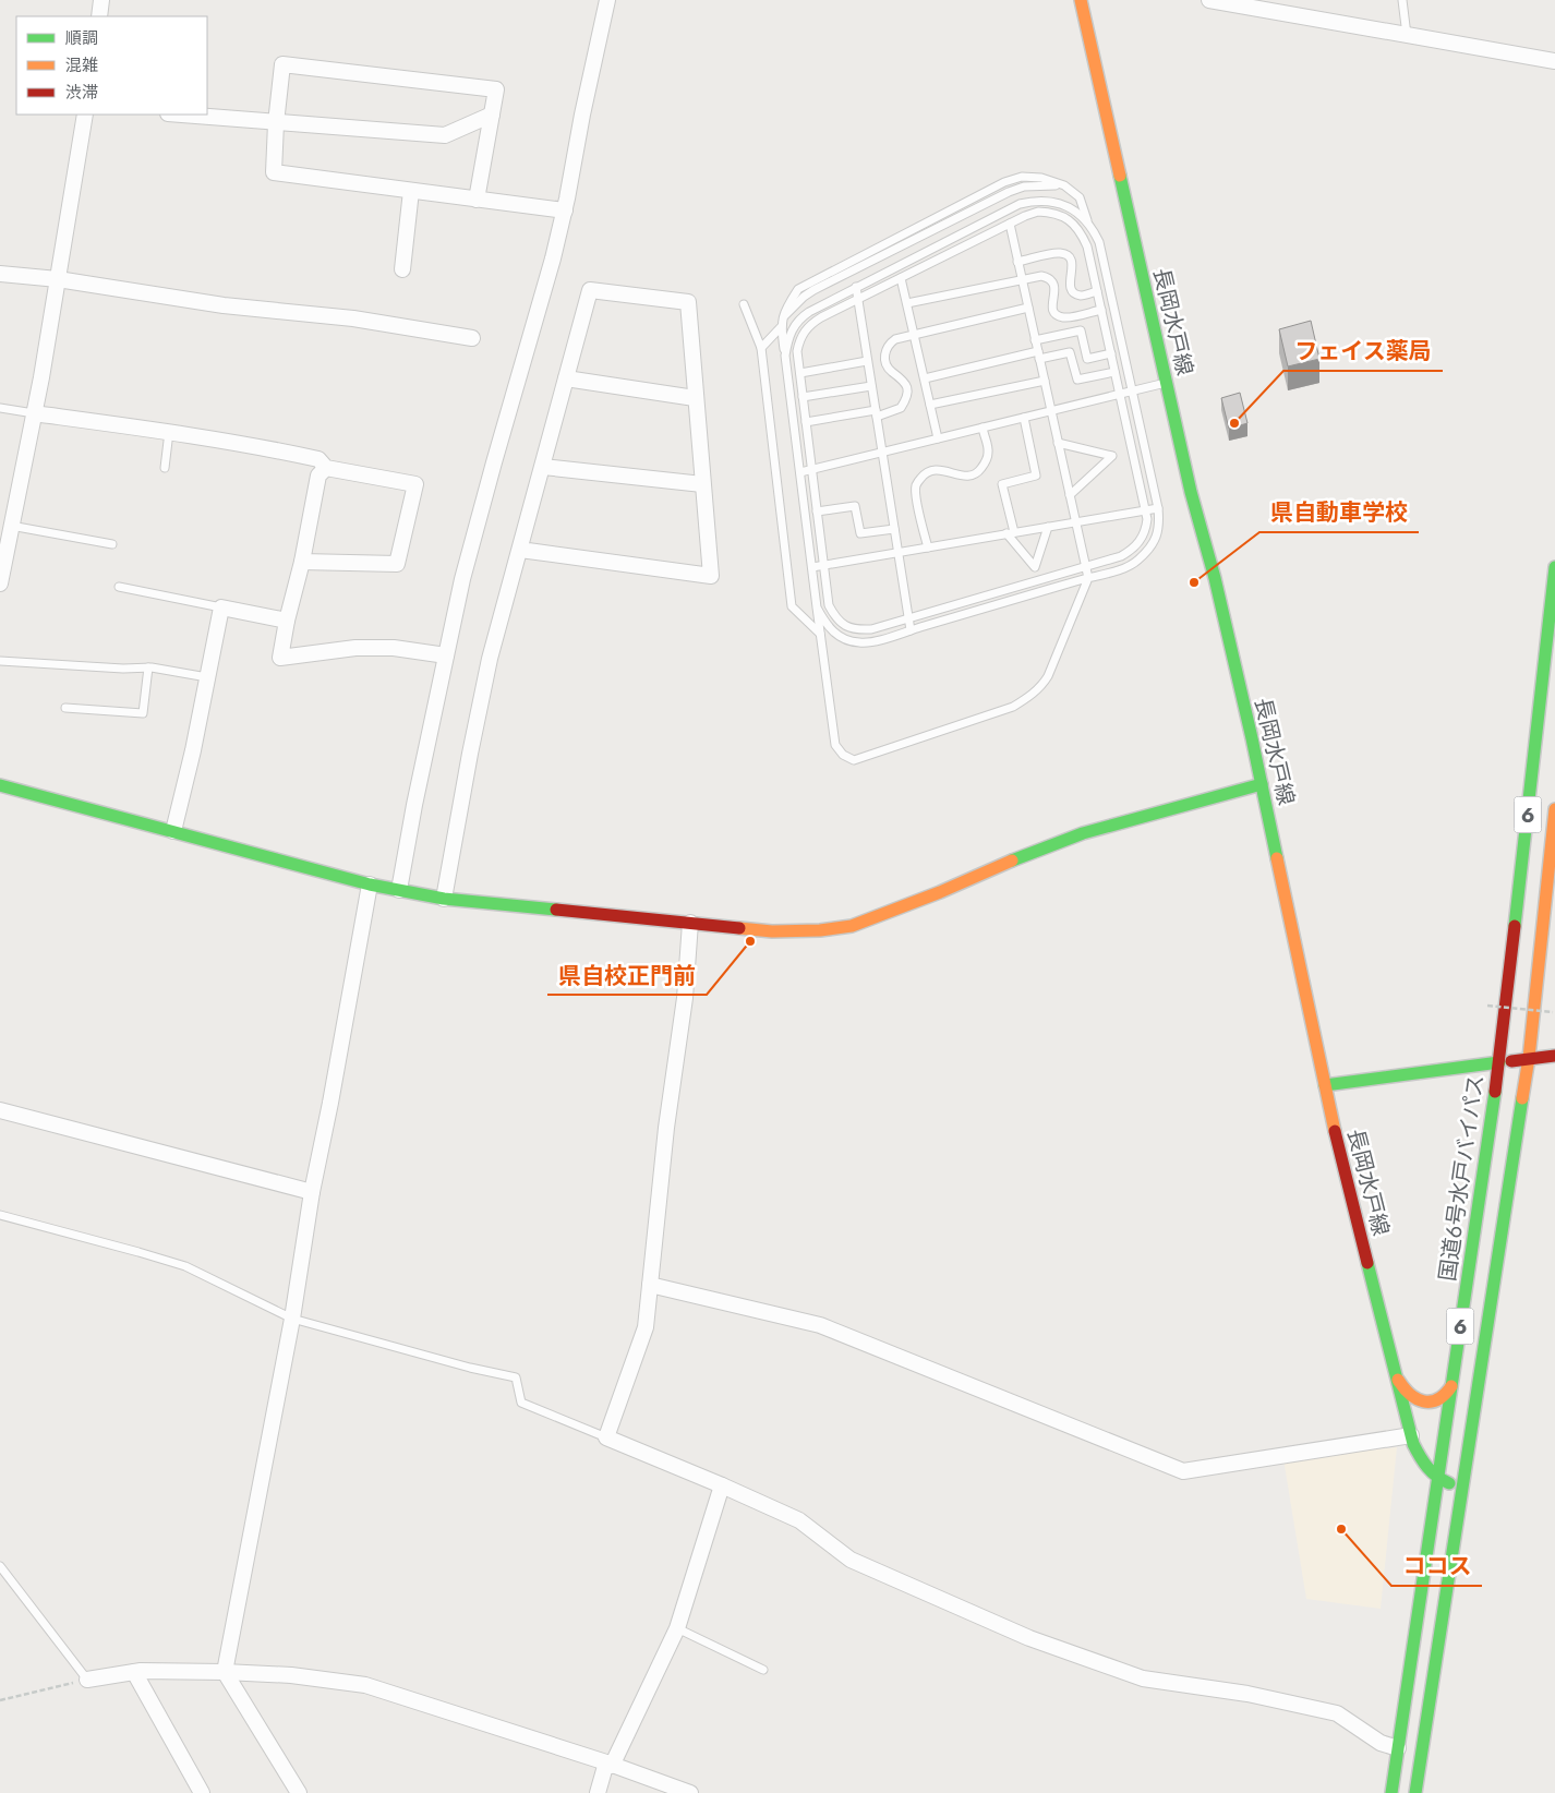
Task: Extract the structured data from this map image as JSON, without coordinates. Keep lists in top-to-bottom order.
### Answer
{
  "streets": {
    "main road": ["長岡水戸線", "6", "国道6号水戸バイパス"]
  },
  "crossings": [
    ["長岡水戸線", "国道6号水戸バイパス"]
  ],
  "places": [
    "フェイス薬局",
    "県自動車学校",
    "県自校正門前",
    "ココス"
  ],
  "legend": ["順調", "混雑", "渋滞"]
}
